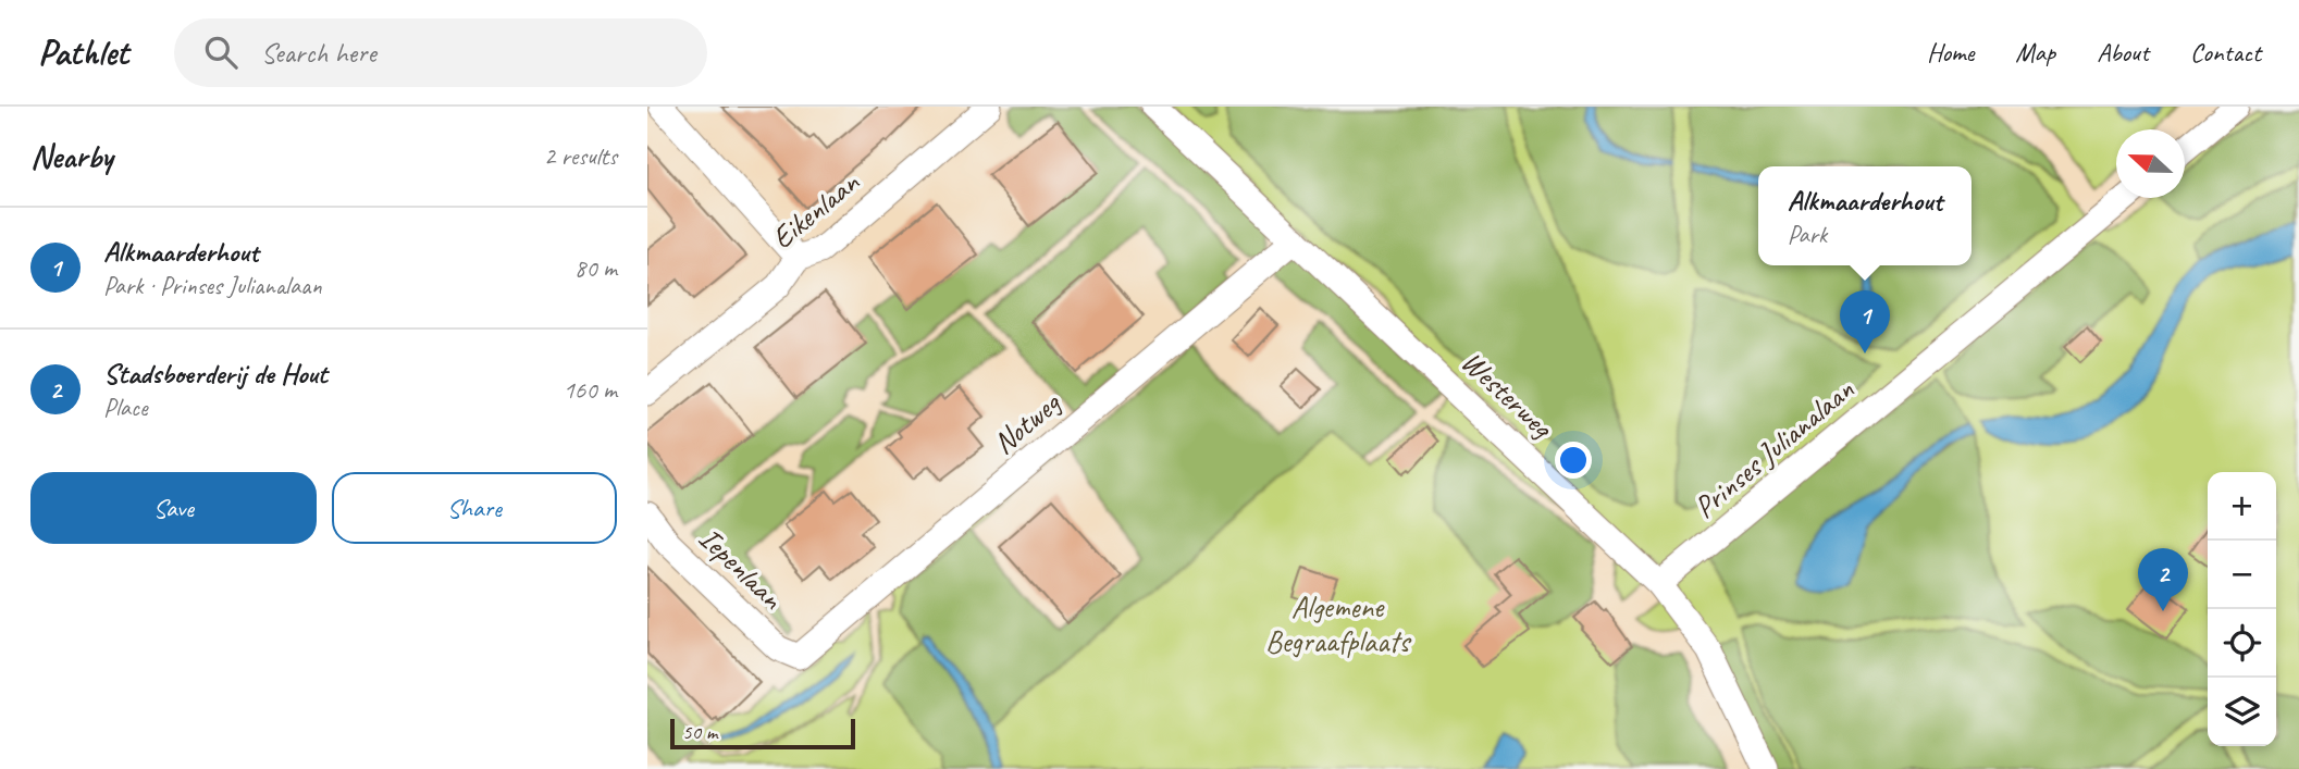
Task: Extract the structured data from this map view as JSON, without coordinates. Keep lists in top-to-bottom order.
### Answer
{
  "streets": {
    "street": [
      "Eikenlaan",
      "Westerweg",
      "Notweg",
      "Prinses Julianalaan",
      "Iepenlaan"
    ]
  },
  "crossings": [
    ["Westerweg", "Notweg"],
    ["Westerweg", "Prinses Julianalaan"],
    ["Notweg", "Iepenlaan"]
  ],
  "parks": ["Algemene Begraafplaats"],
  "scale_bar": "50 m",
  "north": "left",
  "page": {
    "header": "Pathlet",
    "search": "Search here",
    "nav": [
      "Home",
      "Map",
      "About",
      "Contact"
    ],
    "heading": ["Nearby", "2 results"],
    "popup": ["Alkmaarderhout", "Park"],
    "list": [
      {
        "mark": "1",
        "name": "Alkmaarderhout",
        "note": "Park · Prinses Julianalaan",
        "value": "80 m"
      },
      {
        "mark": "2",
        "name": "Stadsboerderij de Hout",
        "note": "Place",
        "value": "160 m"
      }
    ],
    "pins": ["1", "2"],
    "buttons": ["Save", "Share"],
    "map_buttons": ["+", "−"],
    "scale": "50 m"
  }
}
